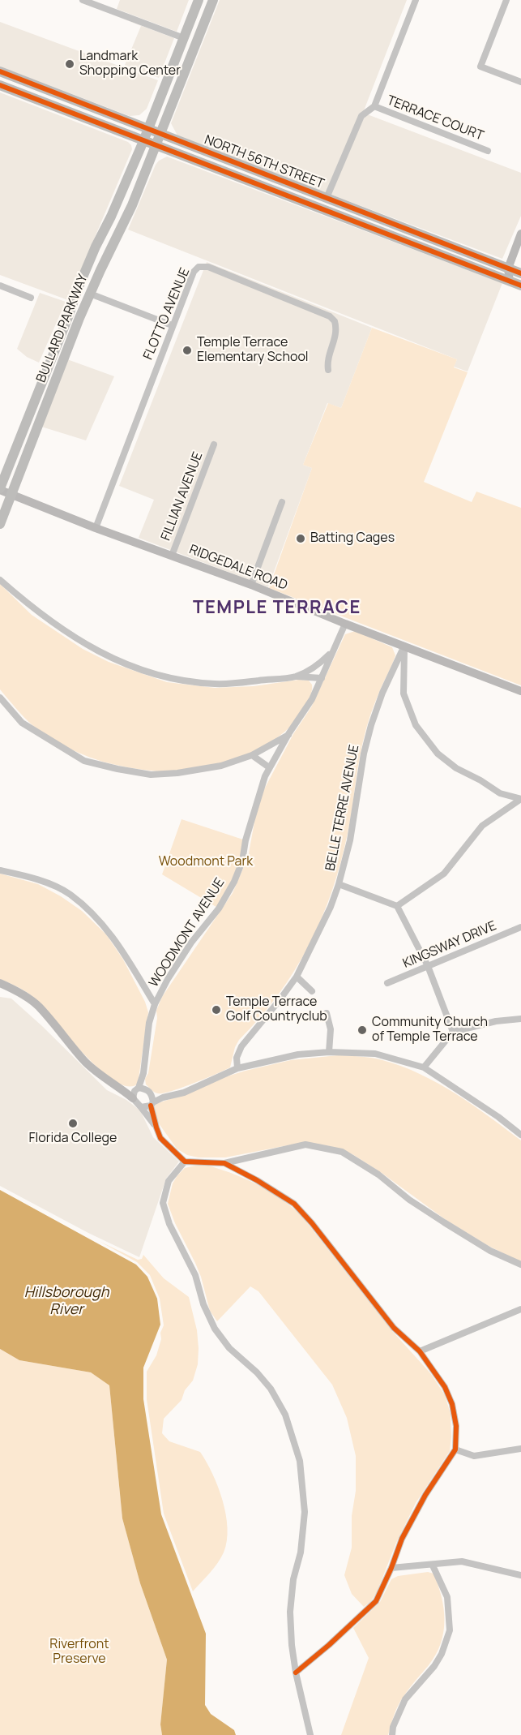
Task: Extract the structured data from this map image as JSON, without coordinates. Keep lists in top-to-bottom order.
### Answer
{
  "streets": {
    "main road": ["NORTH 56TH STREET", "BULLARD PARKWAY"],
    "street": [
      "TERRACE COURT",
      "FLOTTO AVENUE",
      "FILLIAN AVENUE",
      "RIDGEDALE ROAD",
      "BELLE TERRE AVENUE",
      "WOODMONT AVENUE",
      "KINGSWAY DRIVE"
    ]
  },
  "crossings": [
    ["TERRACE COURT", "NORTH 56TH STREET"],
    ["NORTH 56TH STREET", "BULLARD PARKWAY"],
    ["FLOTTO AVENUE", "RIDGEDALE ROAD"],
    ["BULLARD PARKWAY", "RIDGEDALE ROAD"],
    ["FILLIAN AVENUE", "RIDGEDALE ROAD"],
    ["RIDGEDALE ROAD", "BELLE TERRE AVENUE"],
    ["RIDGEDALE ROAD", "WOODMONT AVENUE"]
  ],
  "districts": ["TEMPLE TERRACE"],
  "water": ["Hillsborough River"],
  "parks": ["Woodmont Park", "Riverfront Preserve"],
  "places": [
    "Landmark Shopping Center",
    "Temple Terrace Elementary School",
    "Batting Cages",
    "Temple Terrace Golf Countryclub",
    "Community Church of Temple Terrace",
    "Florida College"
  ]
}
